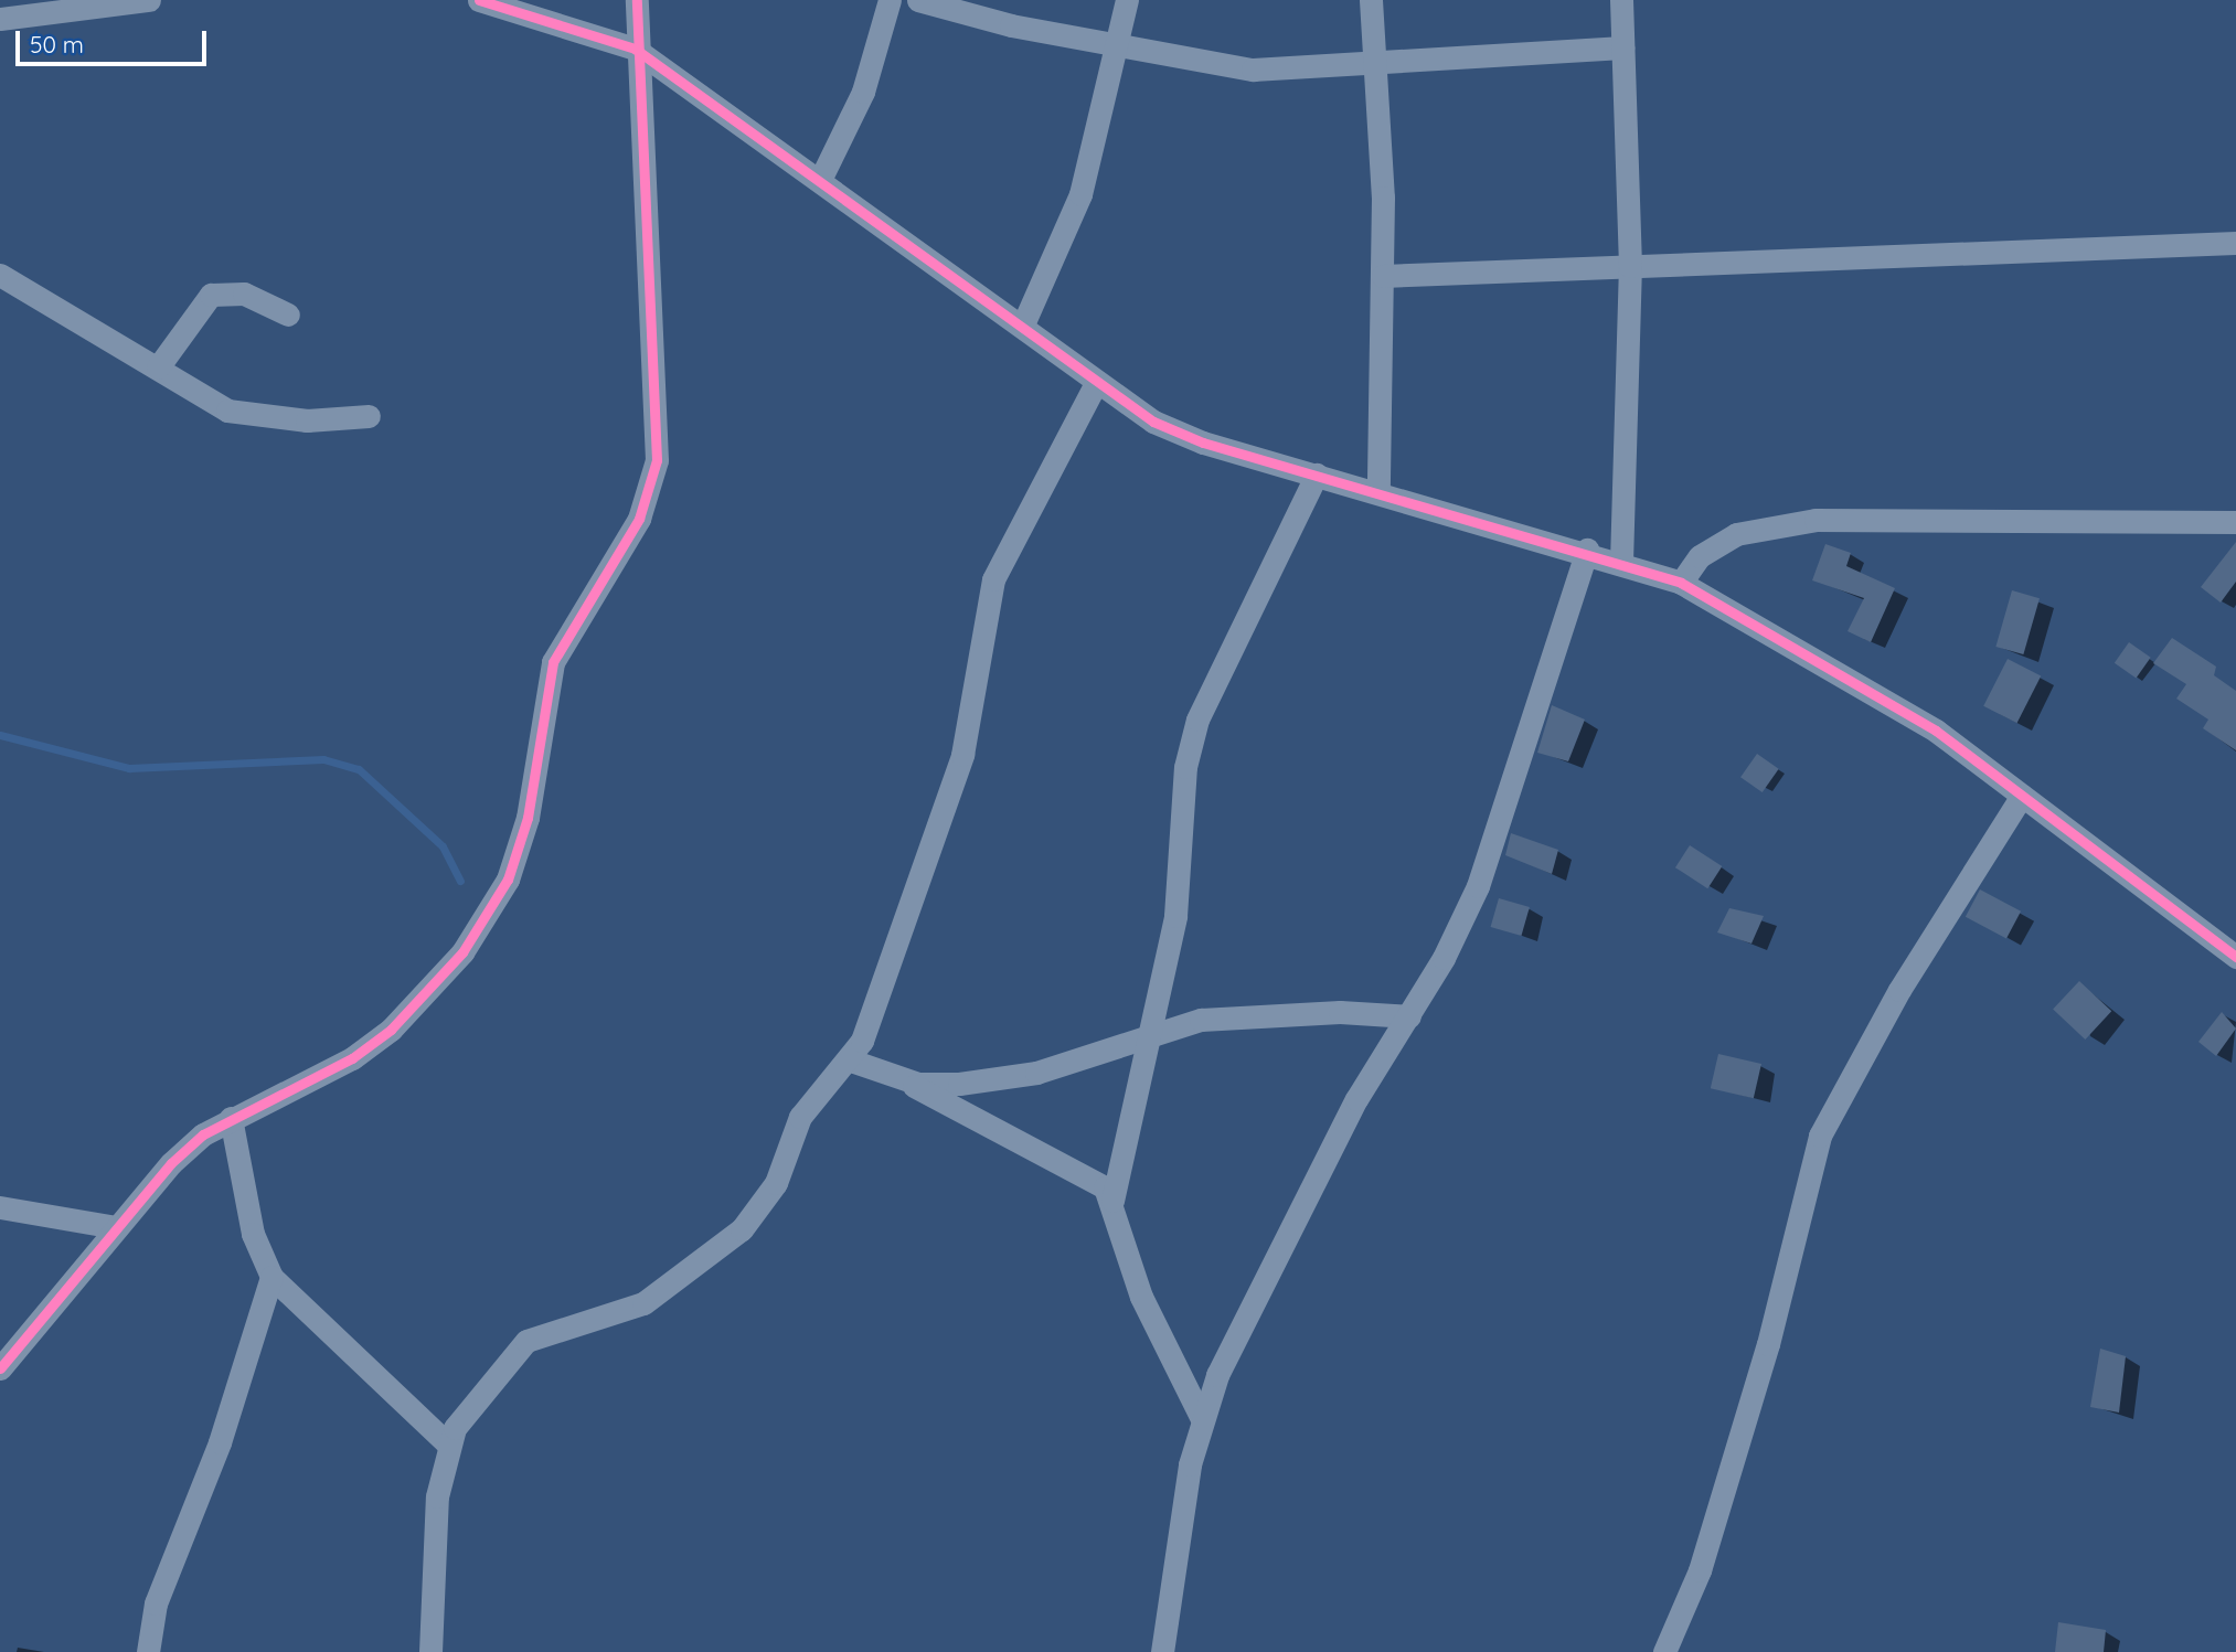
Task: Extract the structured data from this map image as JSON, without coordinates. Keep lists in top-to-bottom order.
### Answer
{
  "scale_bar": "50 m"
}
